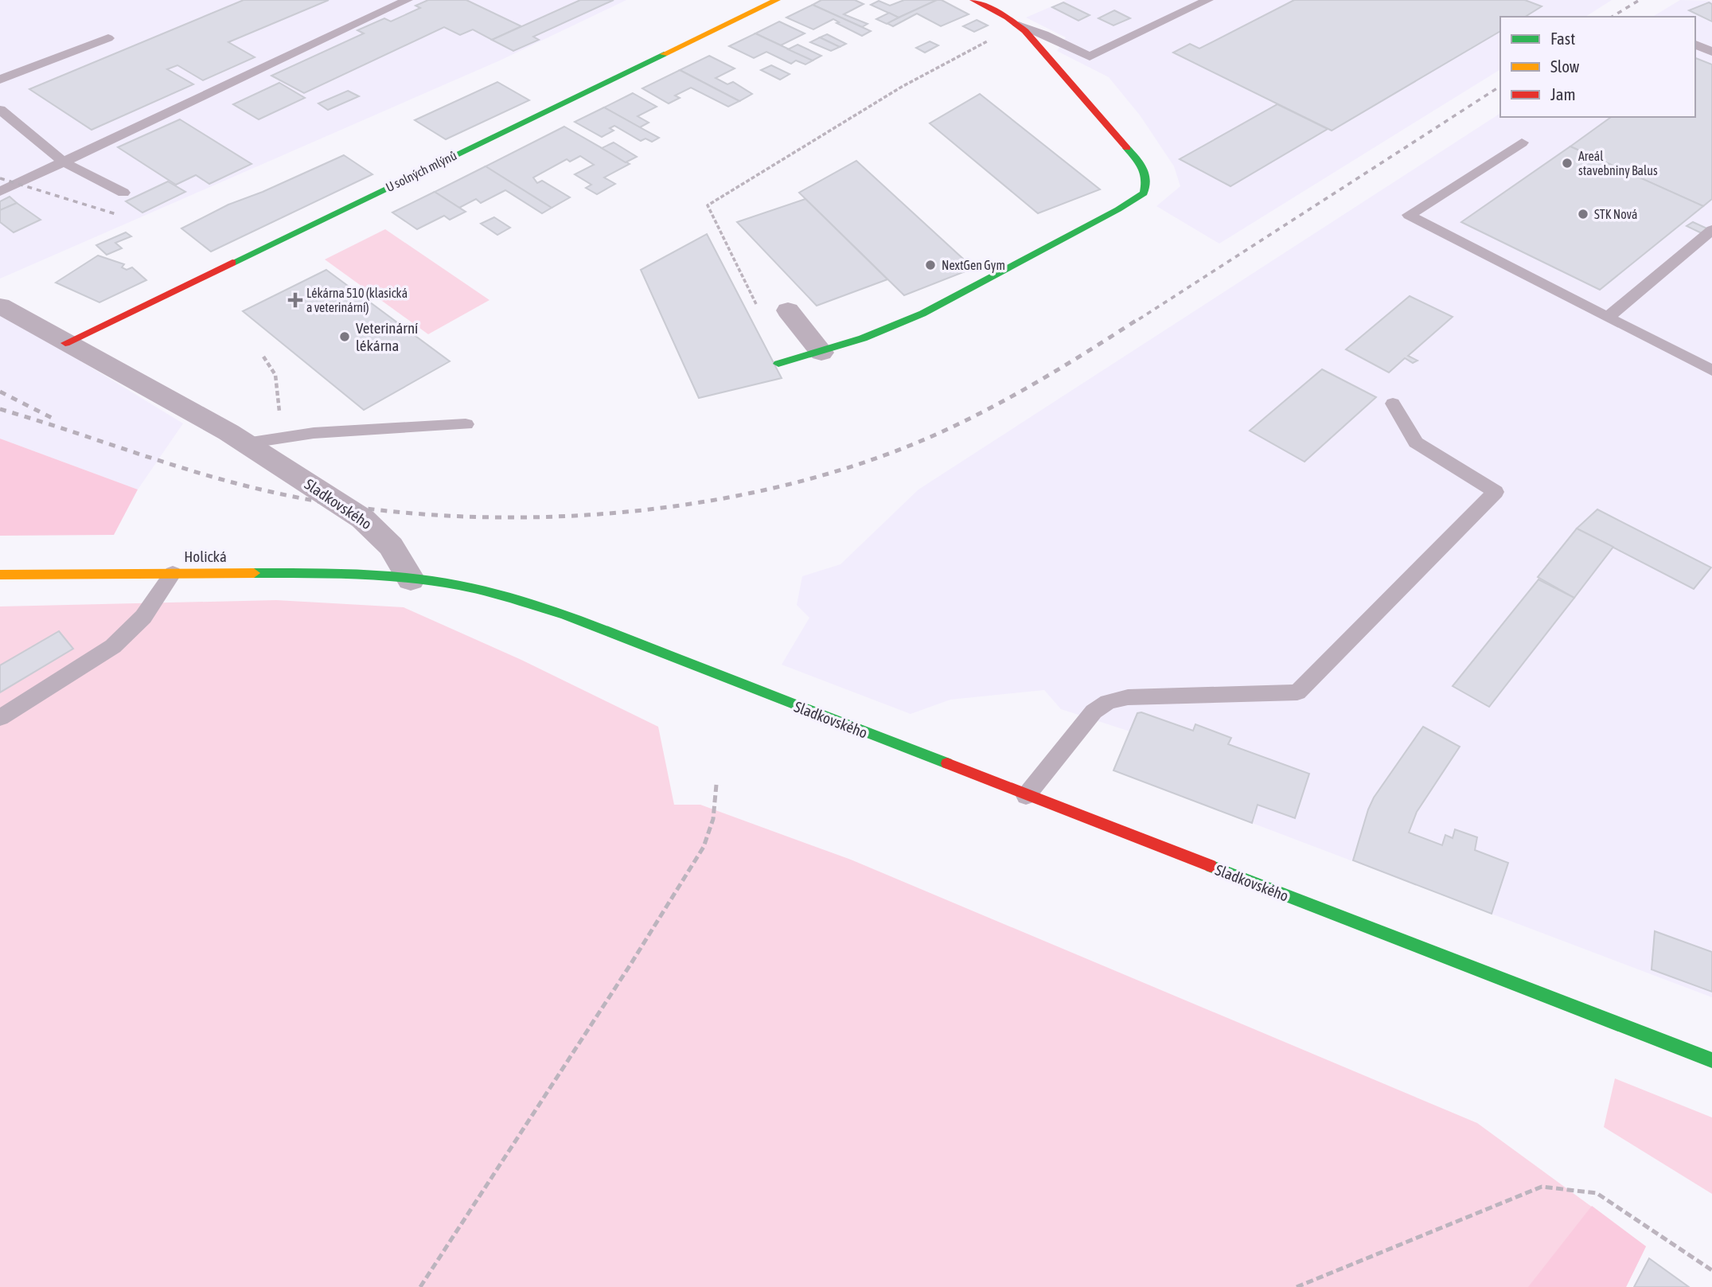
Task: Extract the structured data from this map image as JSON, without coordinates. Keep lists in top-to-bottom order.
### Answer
{
  "streets": {
    "street": ["U solných mlýnů", "Sladkovského", "Holická"]
  },
  "crossings": [
    ["U solných mlýnů", "Sladkovského"],
    ["Sladkovského", "Holická"]
  ],
  "places": {
    "other": [
      "Areál stavebniny Balus",
      "STK Nová",
      "NextGen Gym",
      "Veterinární lékárna"
    ],
    "health": ["Lékárna 510 (klasická a veterinární)"]
  },
  "legend": ["Fast", "Slow", "Jam"]
}
